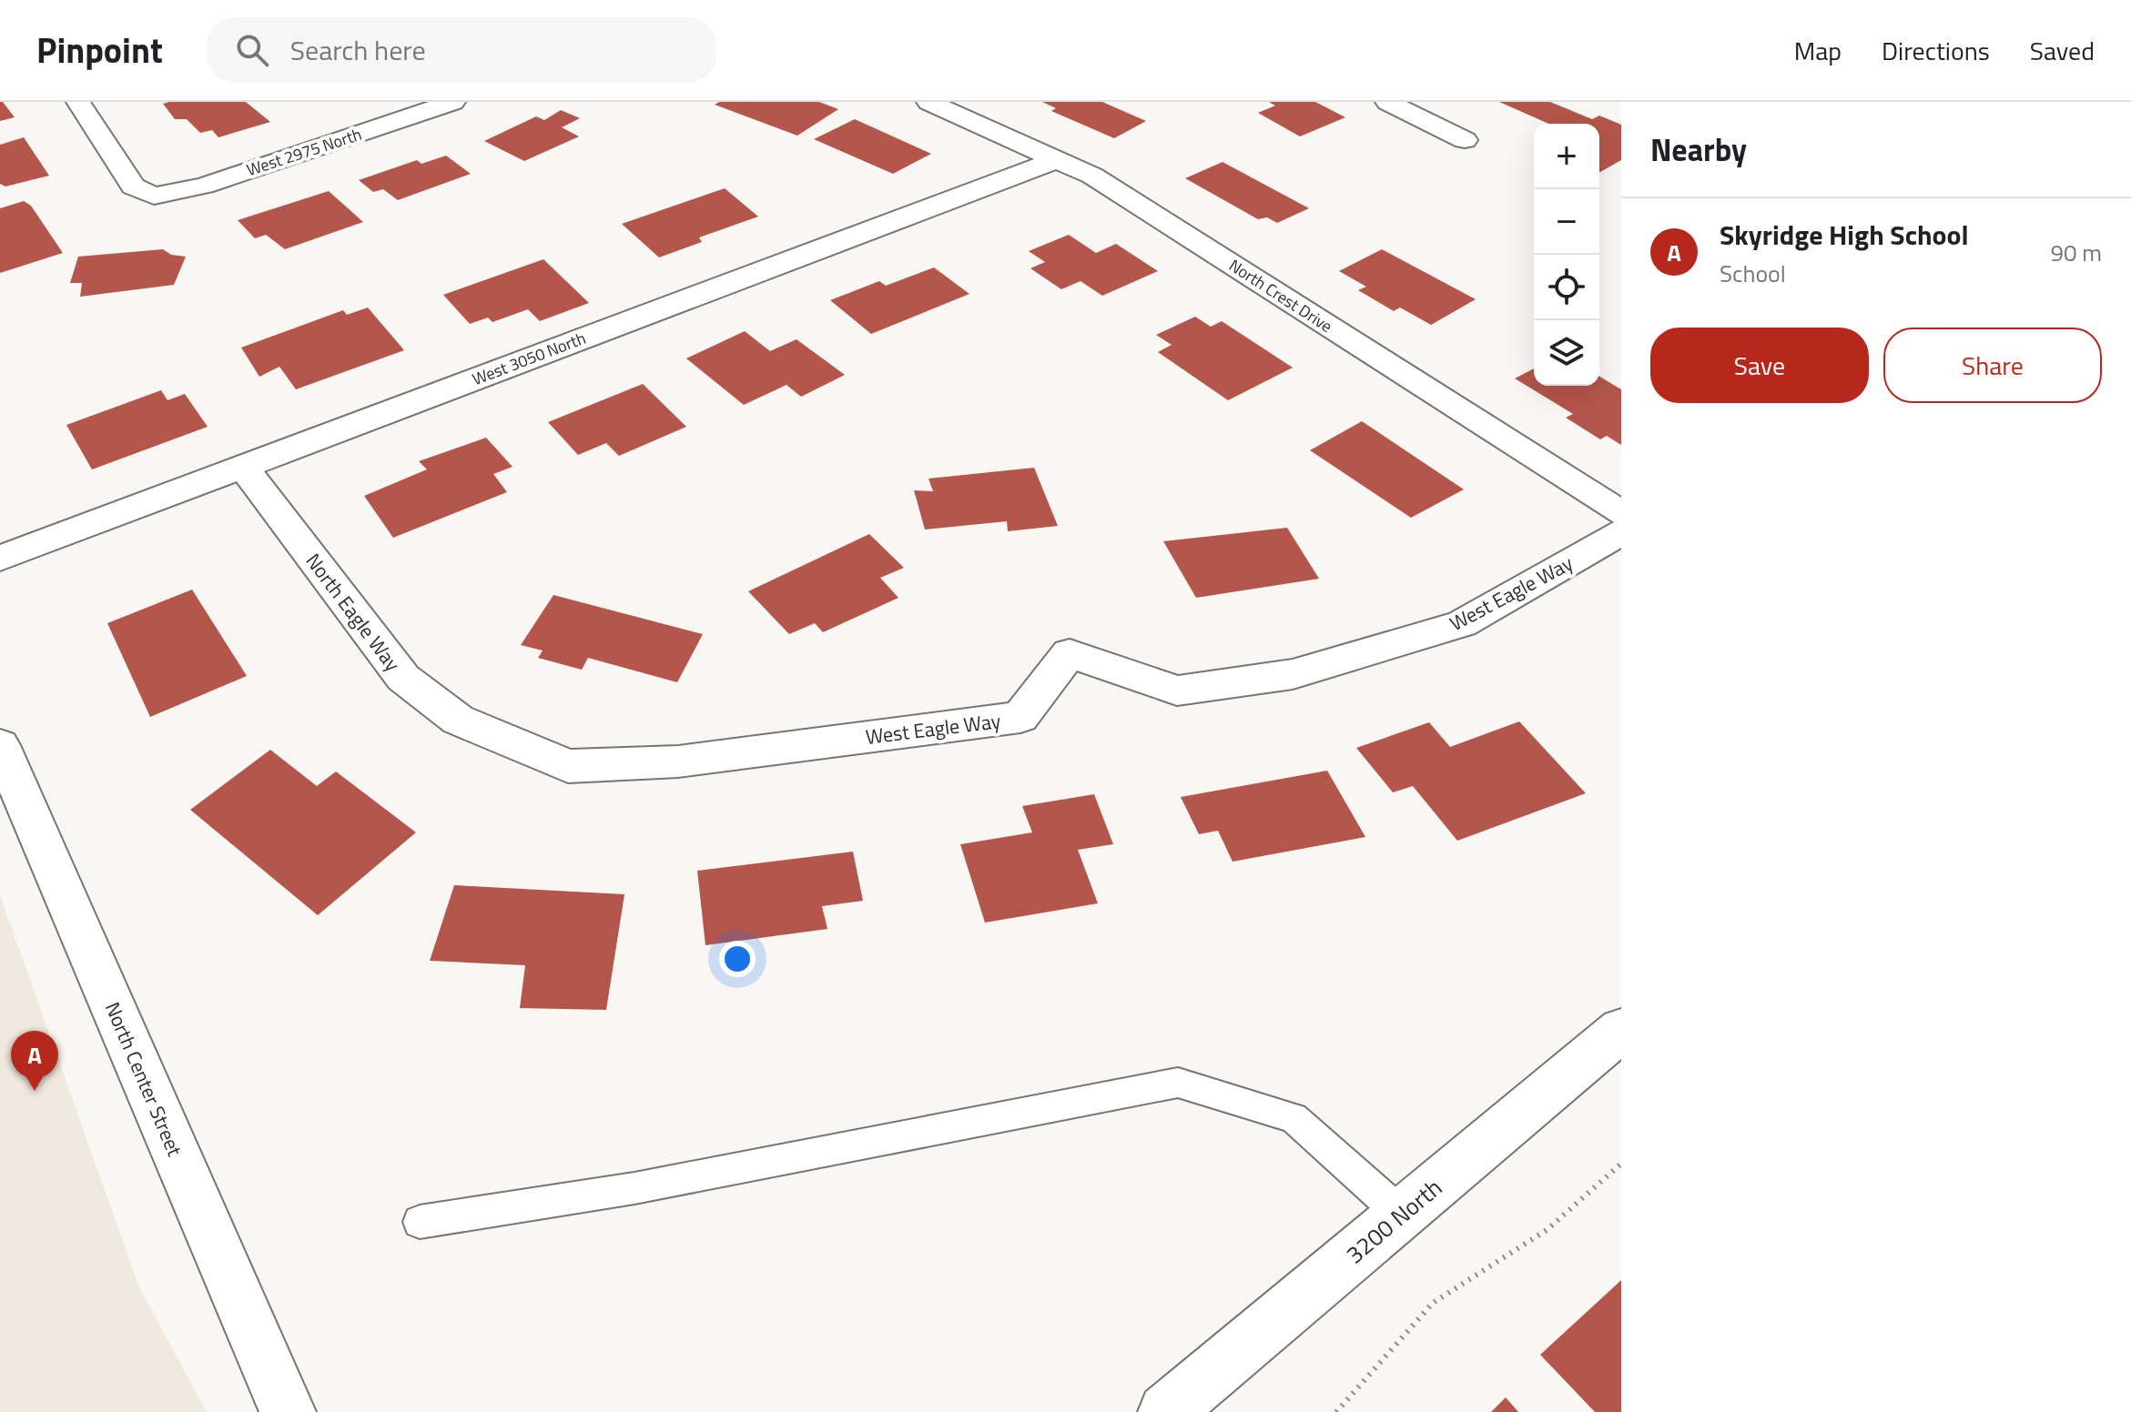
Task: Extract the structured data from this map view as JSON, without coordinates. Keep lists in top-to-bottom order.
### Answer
{
  "streets": {
    "street": [
      "West 2975 North",
      "North Crest Drive",
      "West 3050 North",
      "West Eagle Way",
      "North Eagle Way",
      "North Center Street",
      "3200 North"
    ]
  },
  "crossings": [
    ["North Crest Drive", "West 3050 North"],
    ["West 3050 North", "North Eagle Way"],
    ["West Eagle Way", "North Eagle Way"]
  ],
  "page": {
    "header": "Pinpoint",
    "search": "Search here",
    "nav": ["Map", "Directions", "Saved"],
    "heading": "Nearby",
    "map_buttons": ["+", "−"],
    "list": [
      {
        "mark": "A",
        "name": "Skyridge High School",
        "note": "School",
        "value": "90 m"
      }
    ],
    "buttons": ["Save", "Share"],
    "pins": "A"
  }
}
